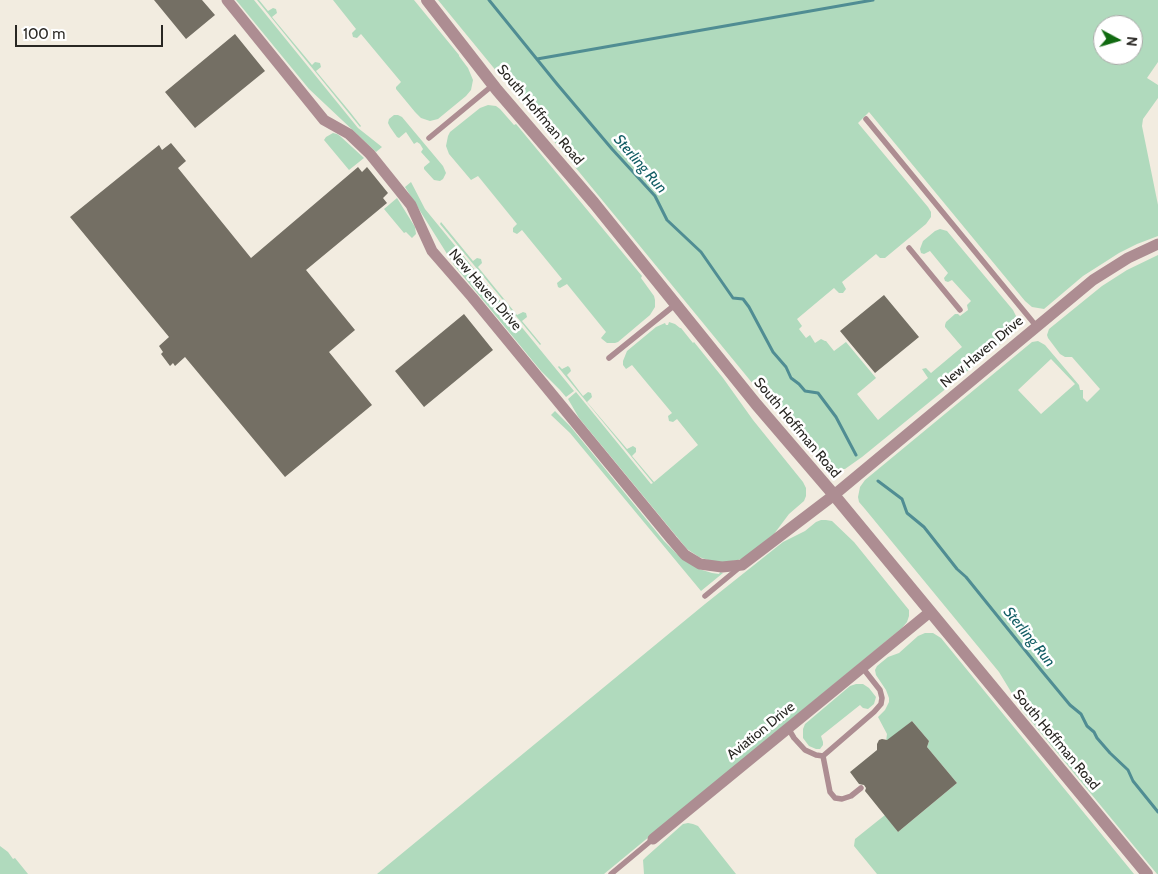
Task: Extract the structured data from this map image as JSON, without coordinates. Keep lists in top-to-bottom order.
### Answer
{
  "streets": {
    "street": ["South Hoffman Road", "New Haven Drive", "Aviation Drive"]
  },
  "crossings": [
    ["South Hoffman Road", "New Haven Drive"],
    ["South Hoffman Road", "Aviation Drive"]
  ],
  "water": ["Sterling Run"],
  "scale_bar": "100 m",
  "north": "right"
}
